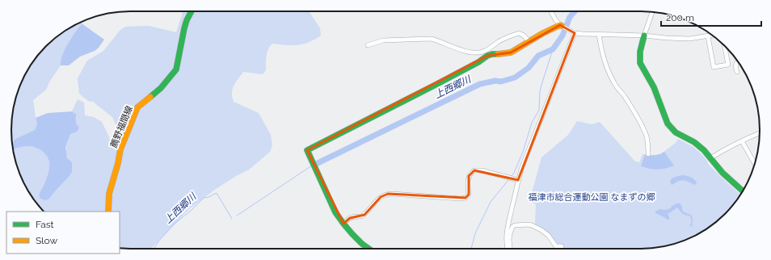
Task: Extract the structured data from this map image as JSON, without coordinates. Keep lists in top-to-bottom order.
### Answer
{
  "streets": {
    "street": ["薦野福間線"]
  },
  "water": ["上西郷川"],
  "parks": ["福津市総合運動公園 なまずの郷"],
  "legend": ["Fast", "Slow"],
  "scale_bar": "200 m"
}
